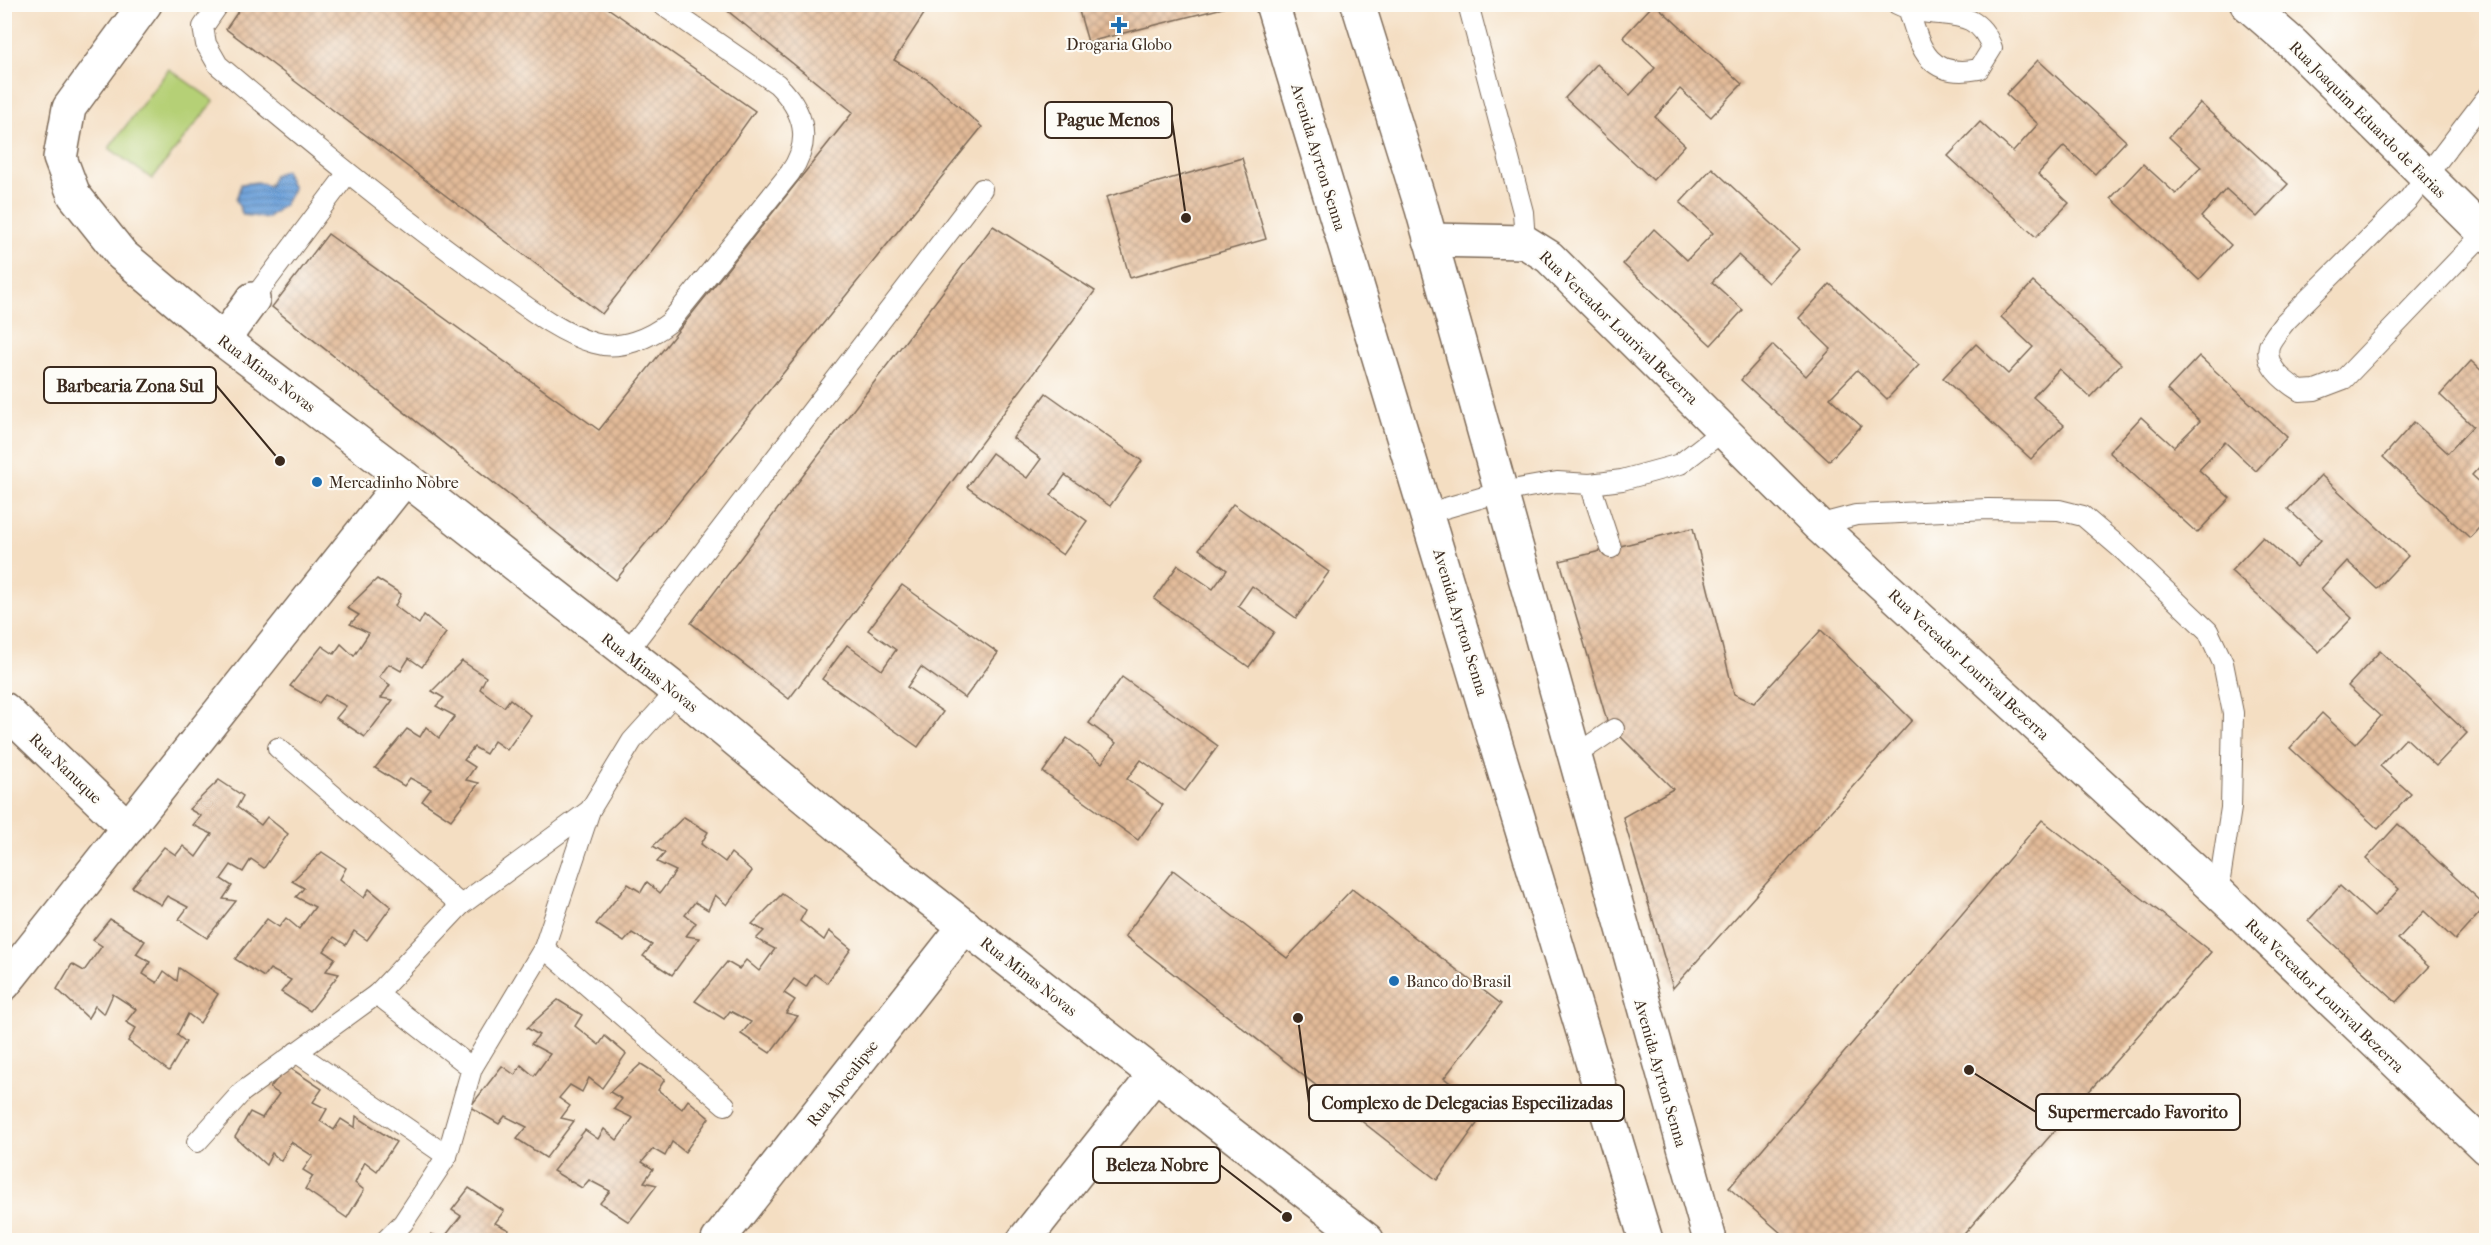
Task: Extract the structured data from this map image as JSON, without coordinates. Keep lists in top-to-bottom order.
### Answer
{
  "streets": {
    "street": [
      "Rua Joaquim Eduardo de Farias",
      "Avenida Ayrton Senna",
      "Rua Vereador Lourival Bezerra",
      "Rua Minas Novas",
      "Rua Nanuque",
      "Rua Apocalipse"
    ]
  },
  "crossings": [
    ["Avenida Ayrton Senna", "Rua Vereador Lourival Bezerra"],
    ["Rua Minas Novas", "Rua Apocalipse"]
  ],
  "places": {
    "health": ["Drogaria Globo"],
    "other": [
      "Pague Menos",
      "Barbearia Zona Sul",
      "Mercadinho Nobre",
      "Banco do Brasil",
      "Complexo de Delegacias Especilizadas",
      "Supermercado Favorito",
      "Beleza Nobre"
    ]
  }
}
